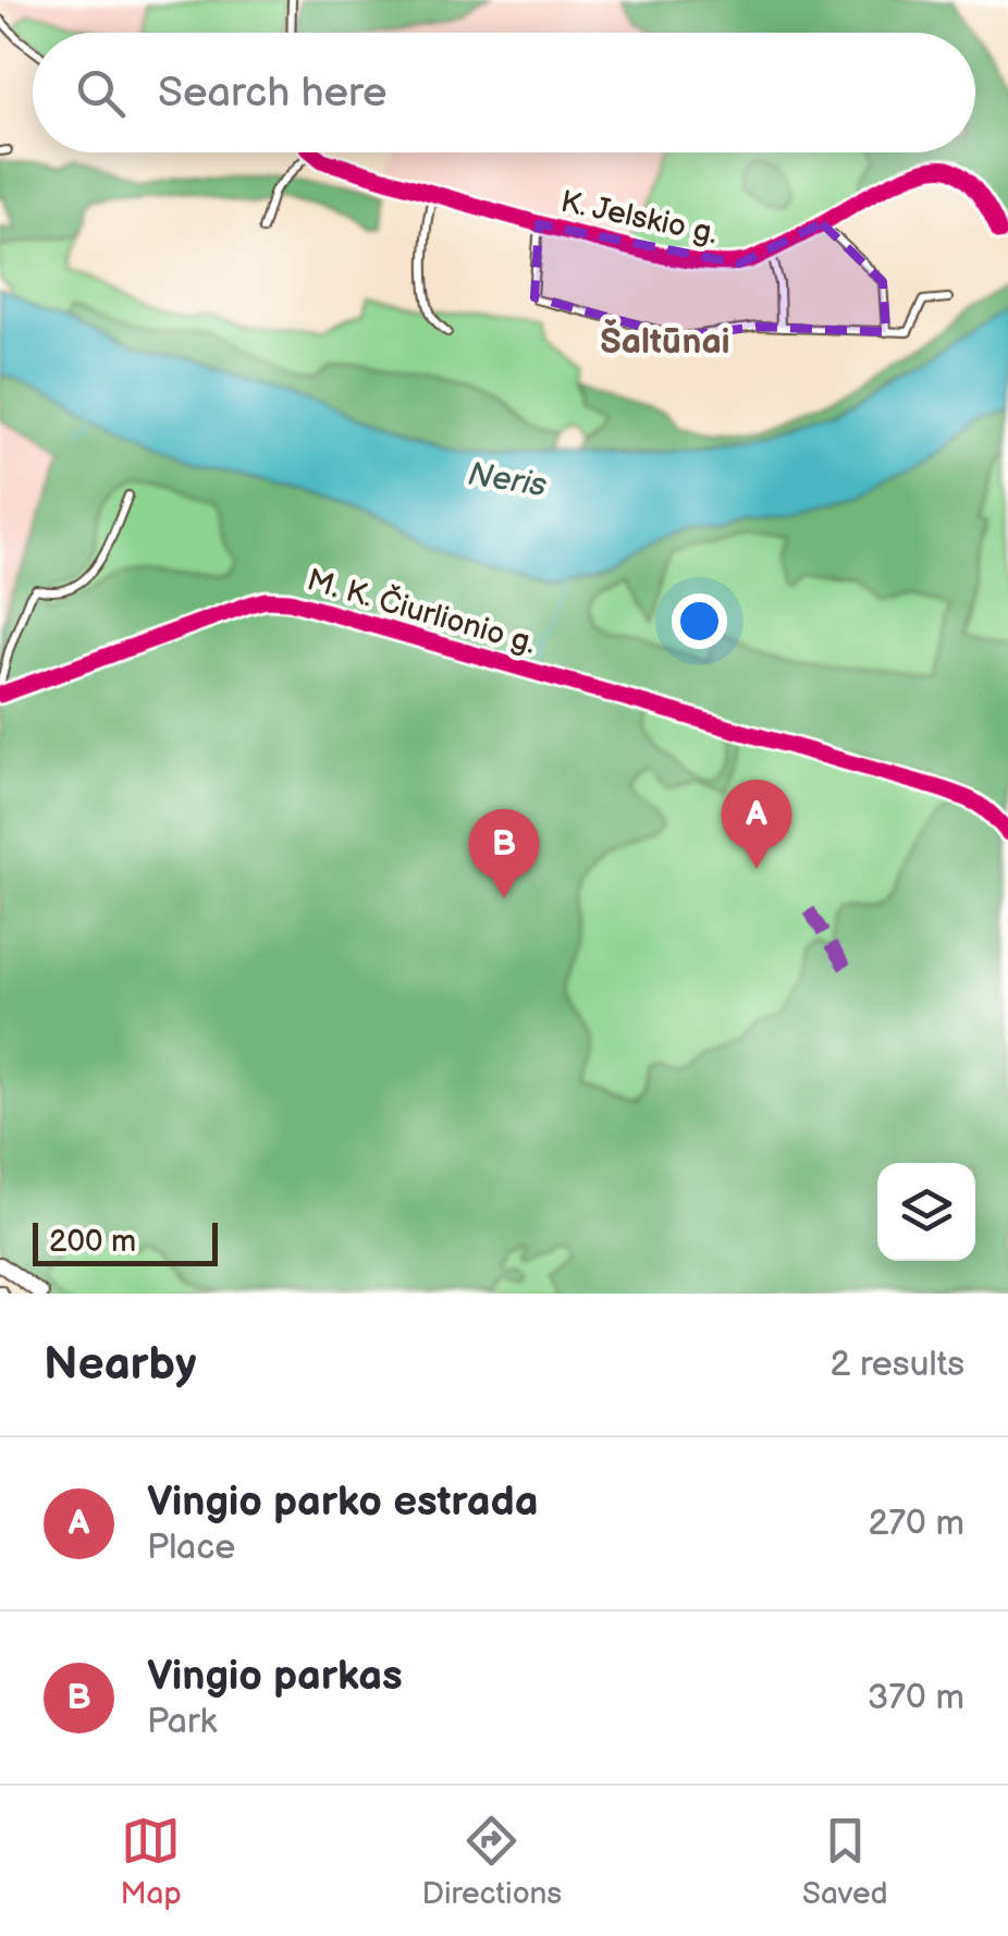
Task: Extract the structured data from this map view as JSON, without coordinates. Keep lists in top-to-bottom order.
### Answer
{
  "streets": {
    "street": ["K. Jelskio g.", "M. K. Čiurlionio g."]
  },
  "districts": ["Šaltūnai"],
  "water": ["Neris"],
  "scale_bar": "200 m",
  "page": {
    "search": "Search here",
    "pins": ["A", "B"],
    "scale": "200 m",
    "heading": ["Nearby", "2 results"],
    "list": [
      {
        "mark": "A",
        "name": "Vingio parko estrada",
        "note": "Place",
        "value": "270 m"
      },
      {
        "mark": "B",
        "name": "Vingio parkas",
        "note": "Park",
        "value": "370 m"
      }
    ],
    "nav": ["Map", "Directions", "Saved"]
  }
}
